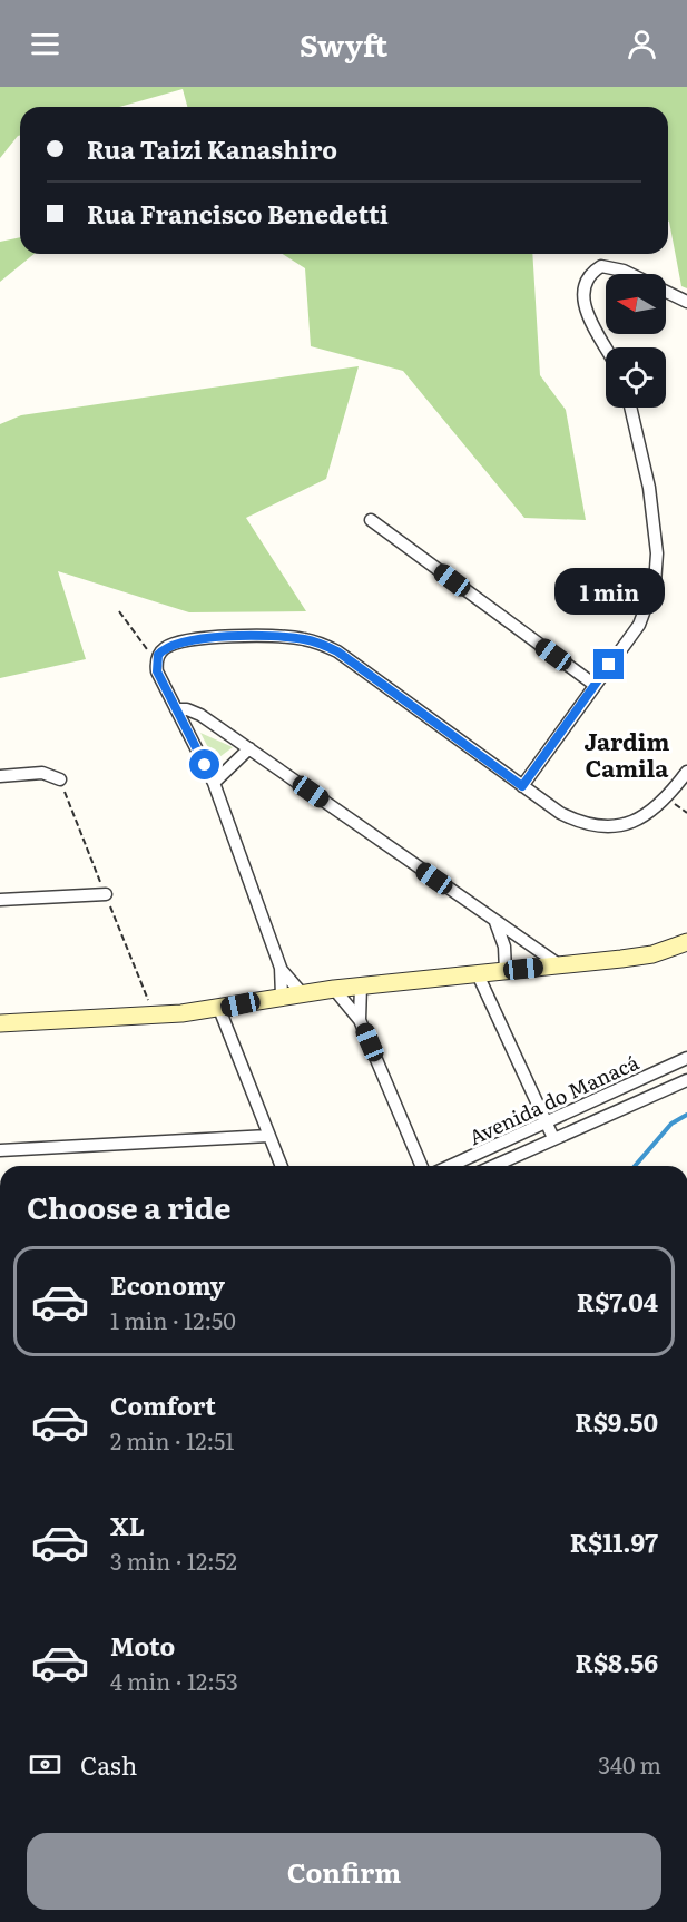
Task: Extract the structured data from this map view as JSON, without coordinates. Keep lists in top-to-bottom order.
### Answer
{
  "streets": {
    "street": ["Avenida do Manacá"]
  },
  "districts": ["Jardim Camila"],
  "north": "left",
  "page": {
    "header": "Swyft",
    "banner": ["Rua Taizi Kanashiro", "Rua Francisco Benedetti"],
    "bubble": "1 min",
    "heading": "Choose a ride",
    "list": [
      {
        "name": "Economy",
        "note": "1 min · 12:50",
        "value": "R$7.04"
      },
      {
        "name": "Comfort",
        "note": "2 min · 12:51",
        "value": "R$9.50"
      },
      {
        "name": "XL",
        "note": "3 min · 12:52",
        "value": "R$11.97"
      },
      {
        "name": "Moto",
        "note": "4 min · 12:53",
        "value": "R$8.56"
      }
    ],
    "pay": ["Cash", "340 m"],
    "buttons": "Confirm"
  }
}
